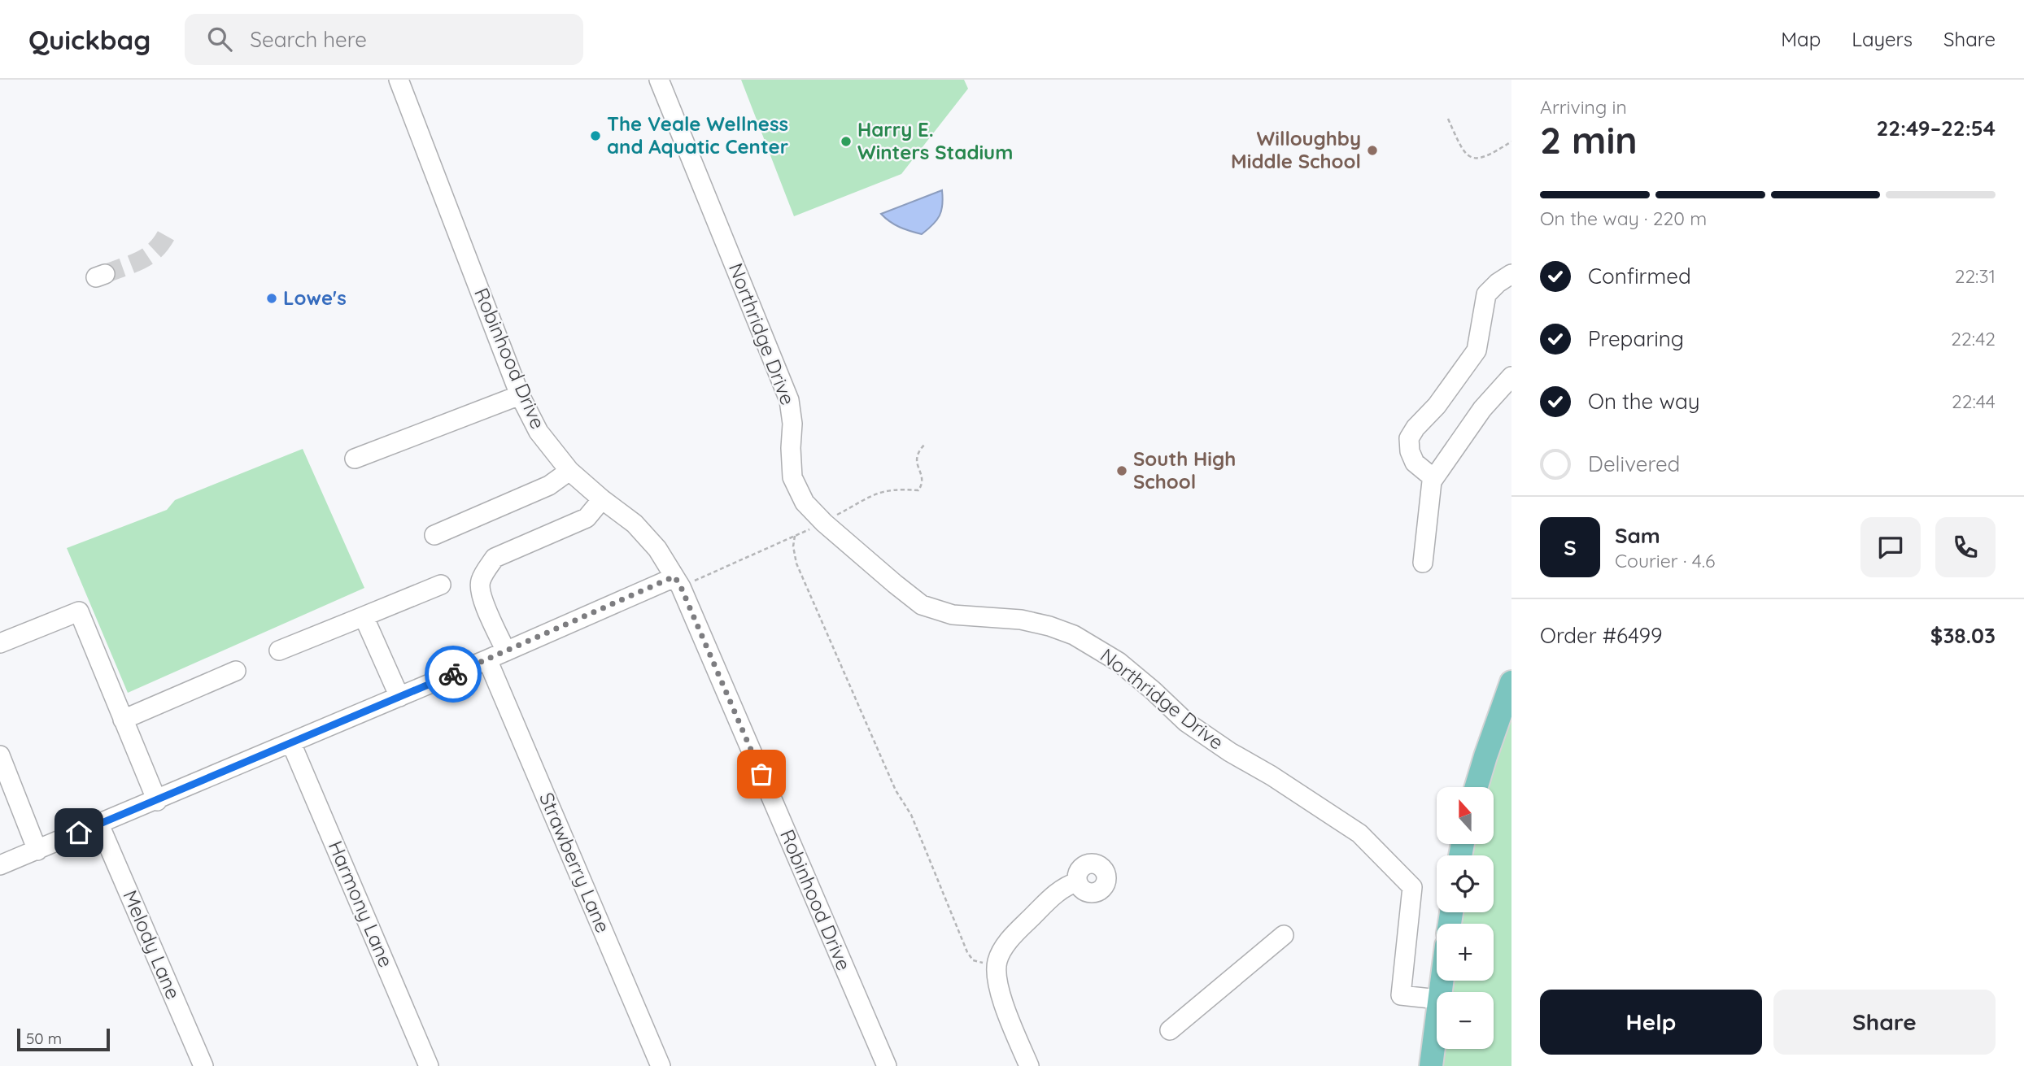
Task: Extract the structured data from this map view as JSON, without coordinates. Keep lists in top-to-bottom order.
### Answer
{
  "streets": {
    "street": [
      "Northridge Drive",
      "Robinhood Drive",
      "Strawberry Lane",
      "Harmony Lane",
      "Melody Lane"
    ]
  },
  "places": [
    "The Veale Wellness and Aquatic Center",
    "Harry E. Winters Stadium",
    "Willoughby Middle School",
    "Lowe's",
    "South High School"
  ],
  "scale_bar": "50 m",
  "north": "top",
  "page": {
    "header": "Quickbag",
    "search": "Search here",
    "nav": ["Map", "Layers", "Share"],
    "heading": ["2 min", "Arriving in", "22:49–22:54"],
    "panel": [
      "Sam",
      "Courier · 4.6",
      "Order #6499",
      "$38.03"
    ],
    "bar": "On the way · 220 m",
    "list": [
      ["Confirmed", "22:31"],
      ["Preparing", "22:42"],
      ["On the way", "22:44"],
      "Delivered"
    ],
    "round": "S",
    "map_buttons": ["+", "−"],
    "buttons": ["Help", "Share"],
    "scale": "50 m"
  }
}
